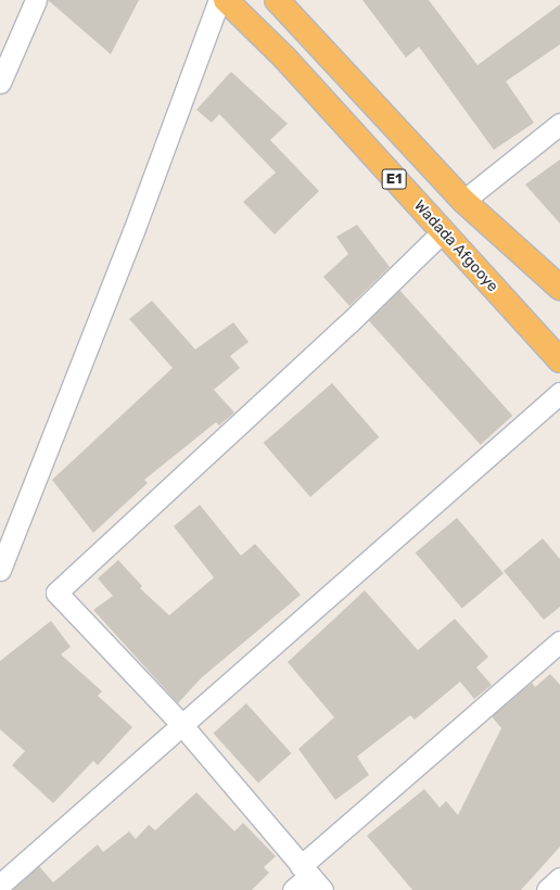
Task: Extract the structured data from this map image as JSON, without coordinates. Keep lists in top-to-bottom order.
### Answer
{
  "streets": {
    "highway": ["E1", "Wadada Afgooye"]
  }
}
